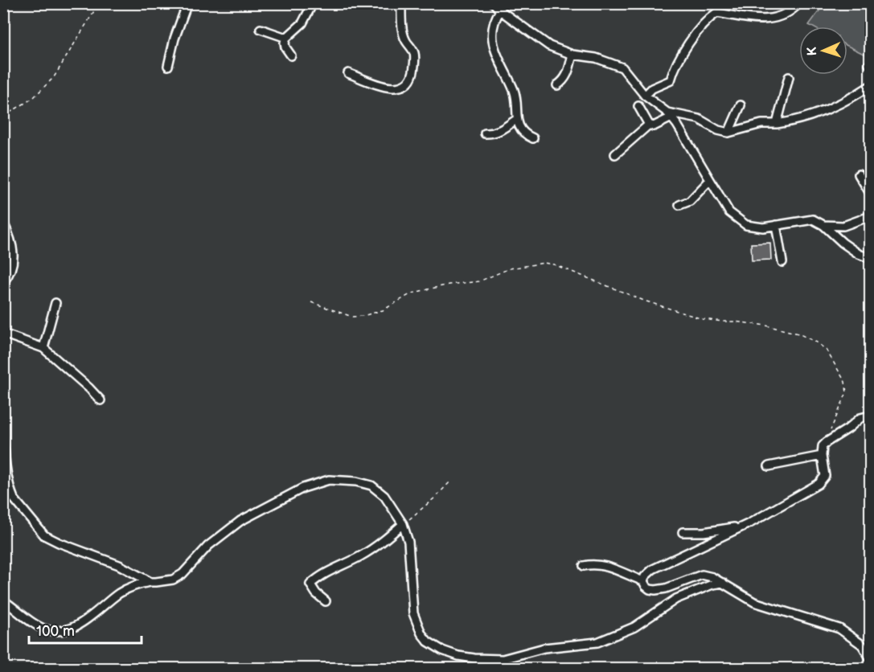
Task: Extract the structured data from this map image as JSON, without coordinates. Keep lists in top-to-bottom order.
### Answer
{
  "scale_bar": "100 m",
  "north": "left"
}
